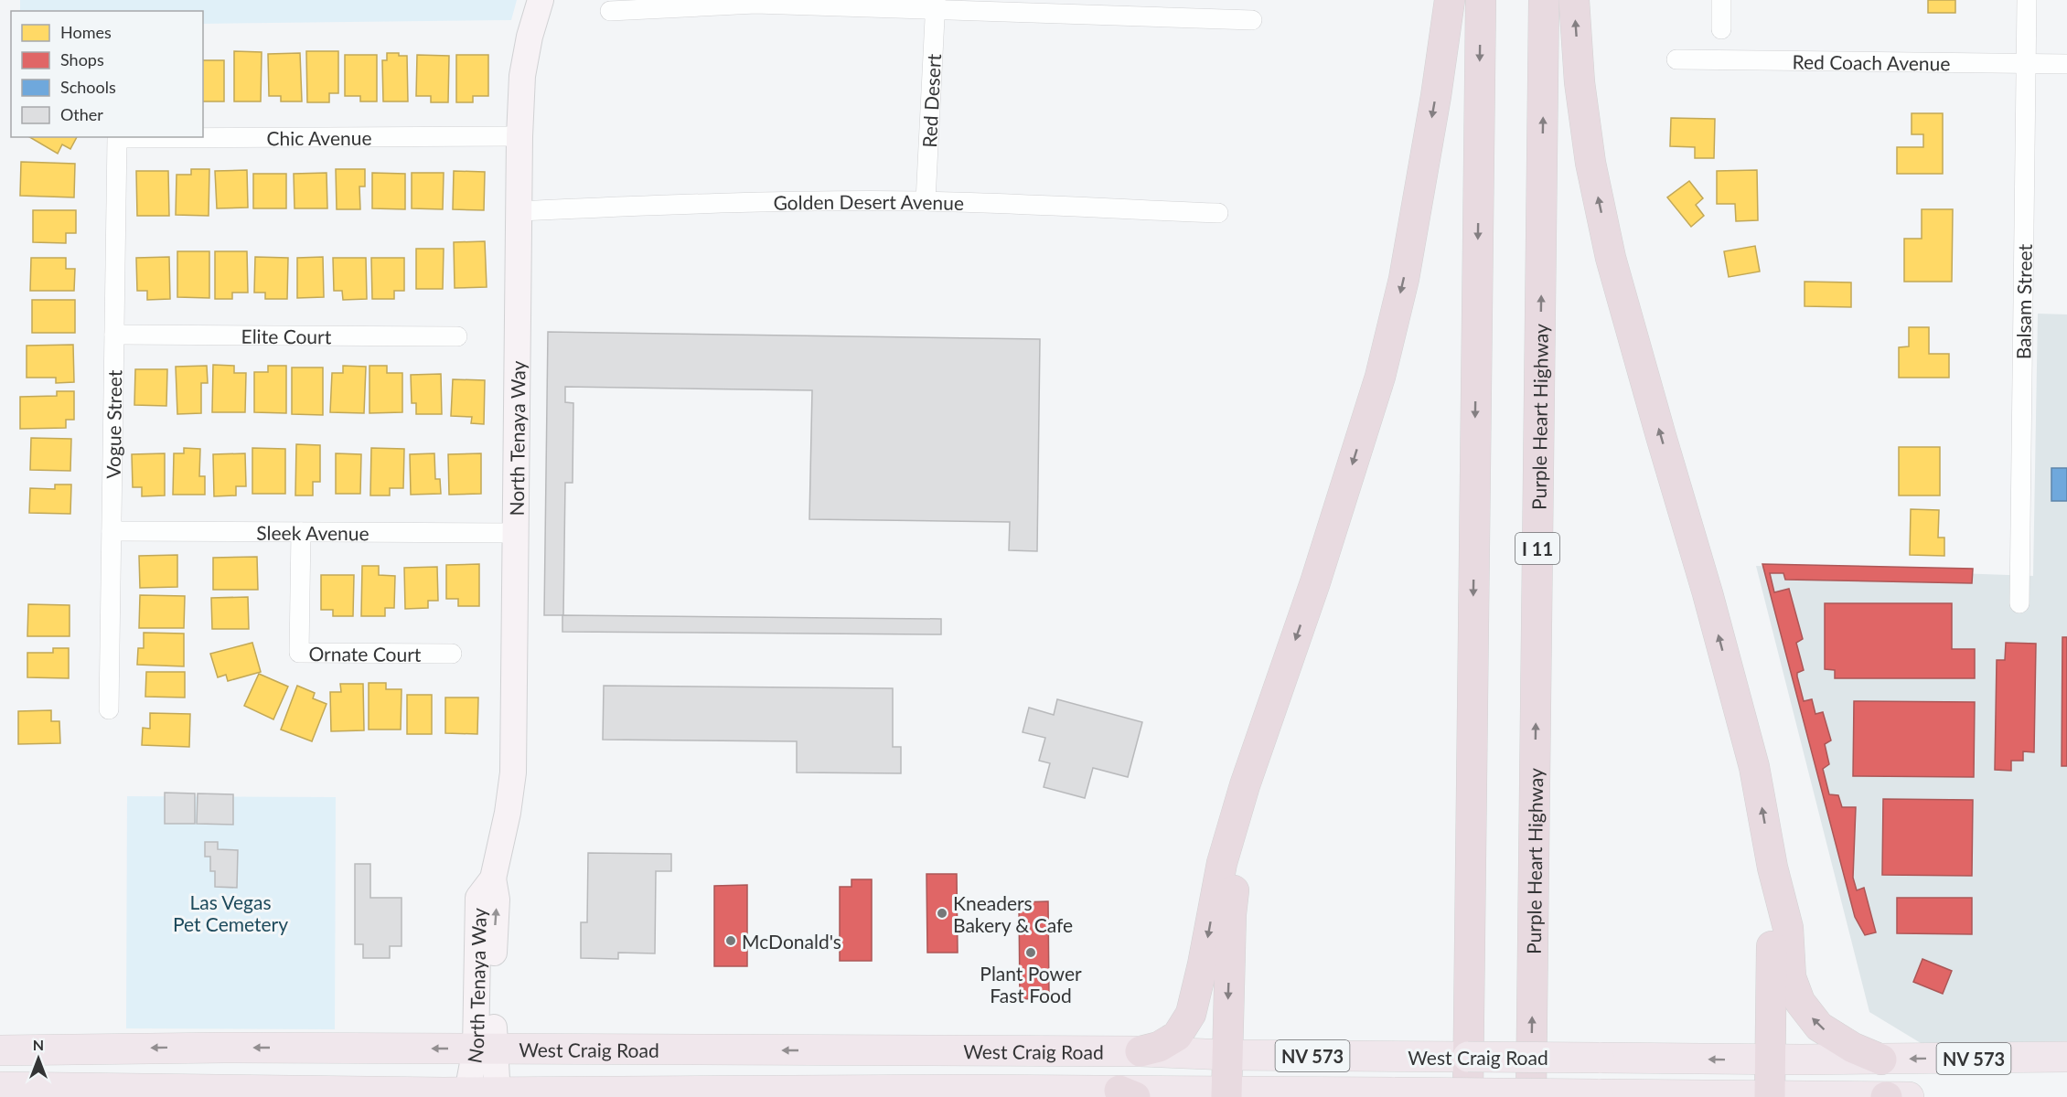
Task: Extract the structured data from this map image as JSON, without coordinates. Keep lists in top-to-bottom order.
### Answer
{
  "streets": {
    "highway": ["Purple Heart Highway", "I 11"],
    "main road": ["North Tenaya Way", "West Craig Road", "NV 573"],
    "street": [
      "Red Coach Avenue",
      "Red Desert",
      "Chic Avenue",
      "Golden Desert Avenue",
      "Balsam Street",
      "Elite Court",
      "Vogue Street",
      "Sleek Avenue",
      "Ornate Court"
    ]
  },
  "crossings": [
    ["Red Coach Avenue", "Balsam Street"],
    ["Red Desert", "Golden Desert Avenue"],
    ["Chic Avenue", "Vogue Street"],
    ["Chic Avenue", "North Tenaya Way"],
    ["Golden Desert Avenue", "North Tenaya Way"],
    ["Elite Court", "Vogue Street"],
    ["Vogue Street", "Sleek Avenue"],
    ["North Tenaya Way", "Sleek Avenue"],
    ["North Tenaya Way", "West Craig Road"],
    ["Sleek Avenue", "Ornate Court"]
  ],
  "parks": ["Las Vegas Pet Cemetery"],
  "places": ["Kneaders Bakery & Cafe", "McDonald's", "Plant Power Fast Food"],
  "legend": [
    "Homes",
    "Shops",
    "Schools",
    "Other"
  ],
  "north": "top"
}
